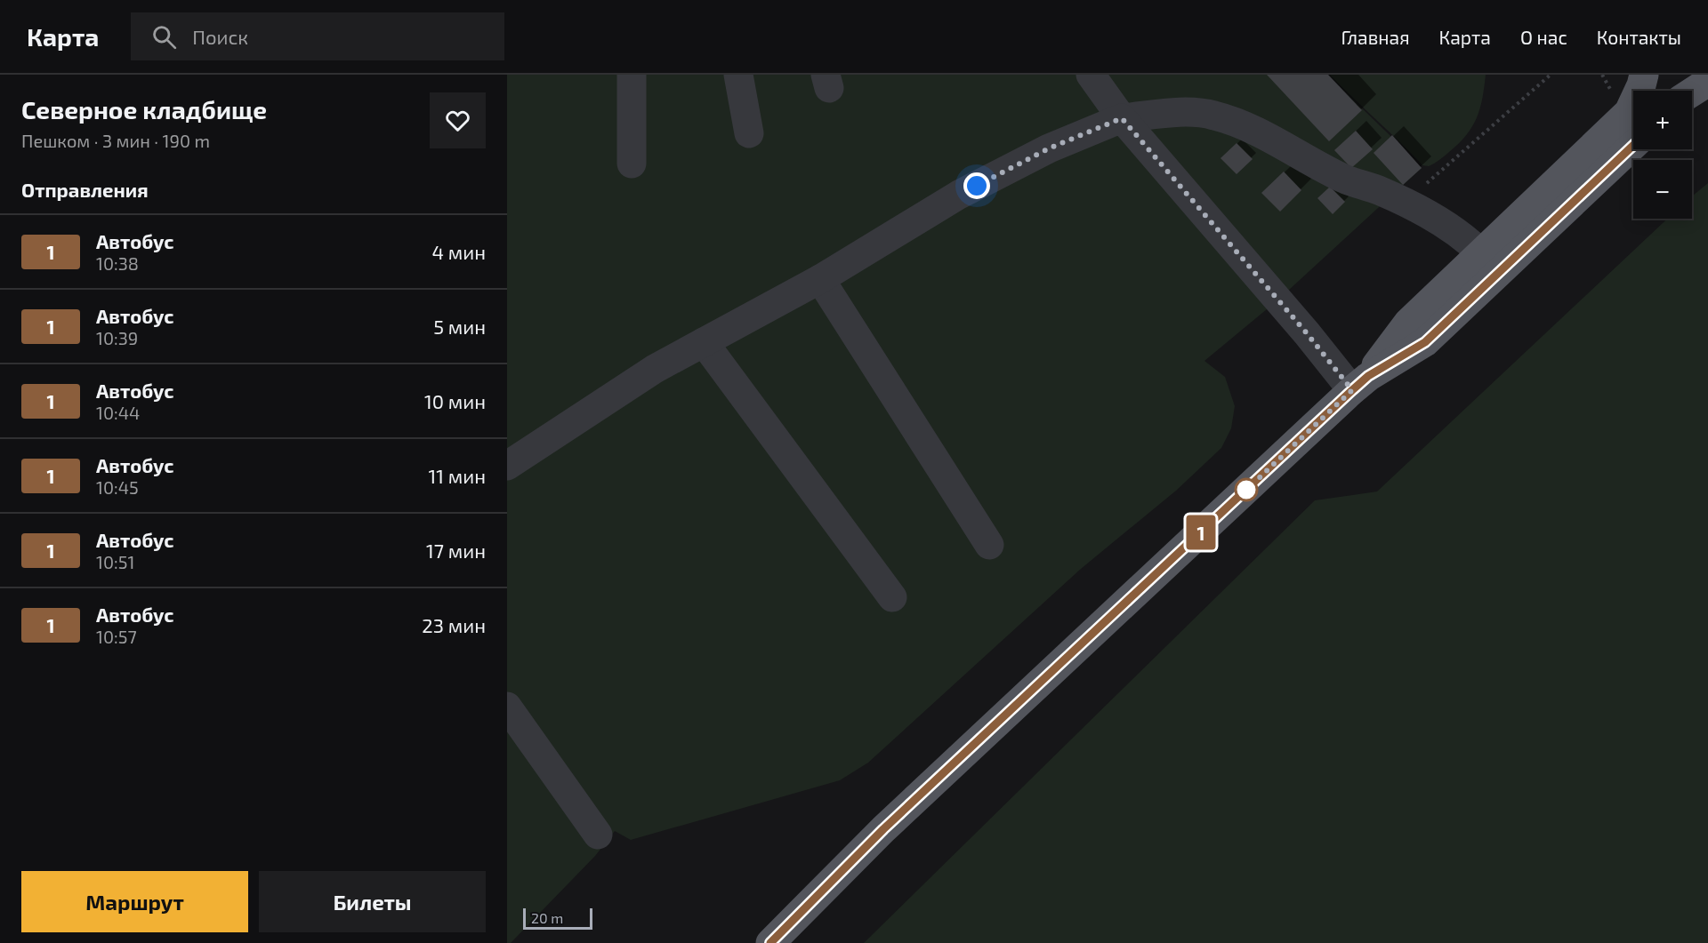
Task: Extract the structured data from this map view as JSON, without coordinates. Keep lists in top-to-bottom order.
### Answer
{
  "lines": ["bus line 1"],
  "scale_bar": "20 m",
  "page": {
    "header": "Карта",
    "search": "Поиск",
    "nav": [
      "Главная",
      "Карта",
      "О нас",
      "Контакты"
    ],
    "heading": [
      ["Северное кладбище", "Пешком · 3 мин · 190 m"],
      "Отправления"
    ],
    "on_map": "1",
    "map_buttons": ["+", "−"],
    "list": [
      {
        "mark": "1",
        "name": "Автобус",
        "note": "10:38",
        "value": "4 мин"
      },
      {
        "mark": "1",
        "name": "Автобус",
        "note": "10:39",
        "value": "5 мин"
      },
      {
        "mark": "1",
        "name": "Автобус",
        "note": "10:44",
        "value": "10 мин"
      },
      {
        "mark": "1",
        "name": "Автобус",
        "note": "10:45",
        "value": "11 мин"
      },
      {
        "mark": "1",
        "name": "Автобус",
        "note": "10:51",
        "value": "17 мин"
      },
      {
        "mark": "1",
        "name": "Автобус",
        "note": "10:57",
        "value": "23 мин"
      }
    ],
    "buttons": ["Маршрут", "Билеты"],
    "scale": "20 m"
  }
}
